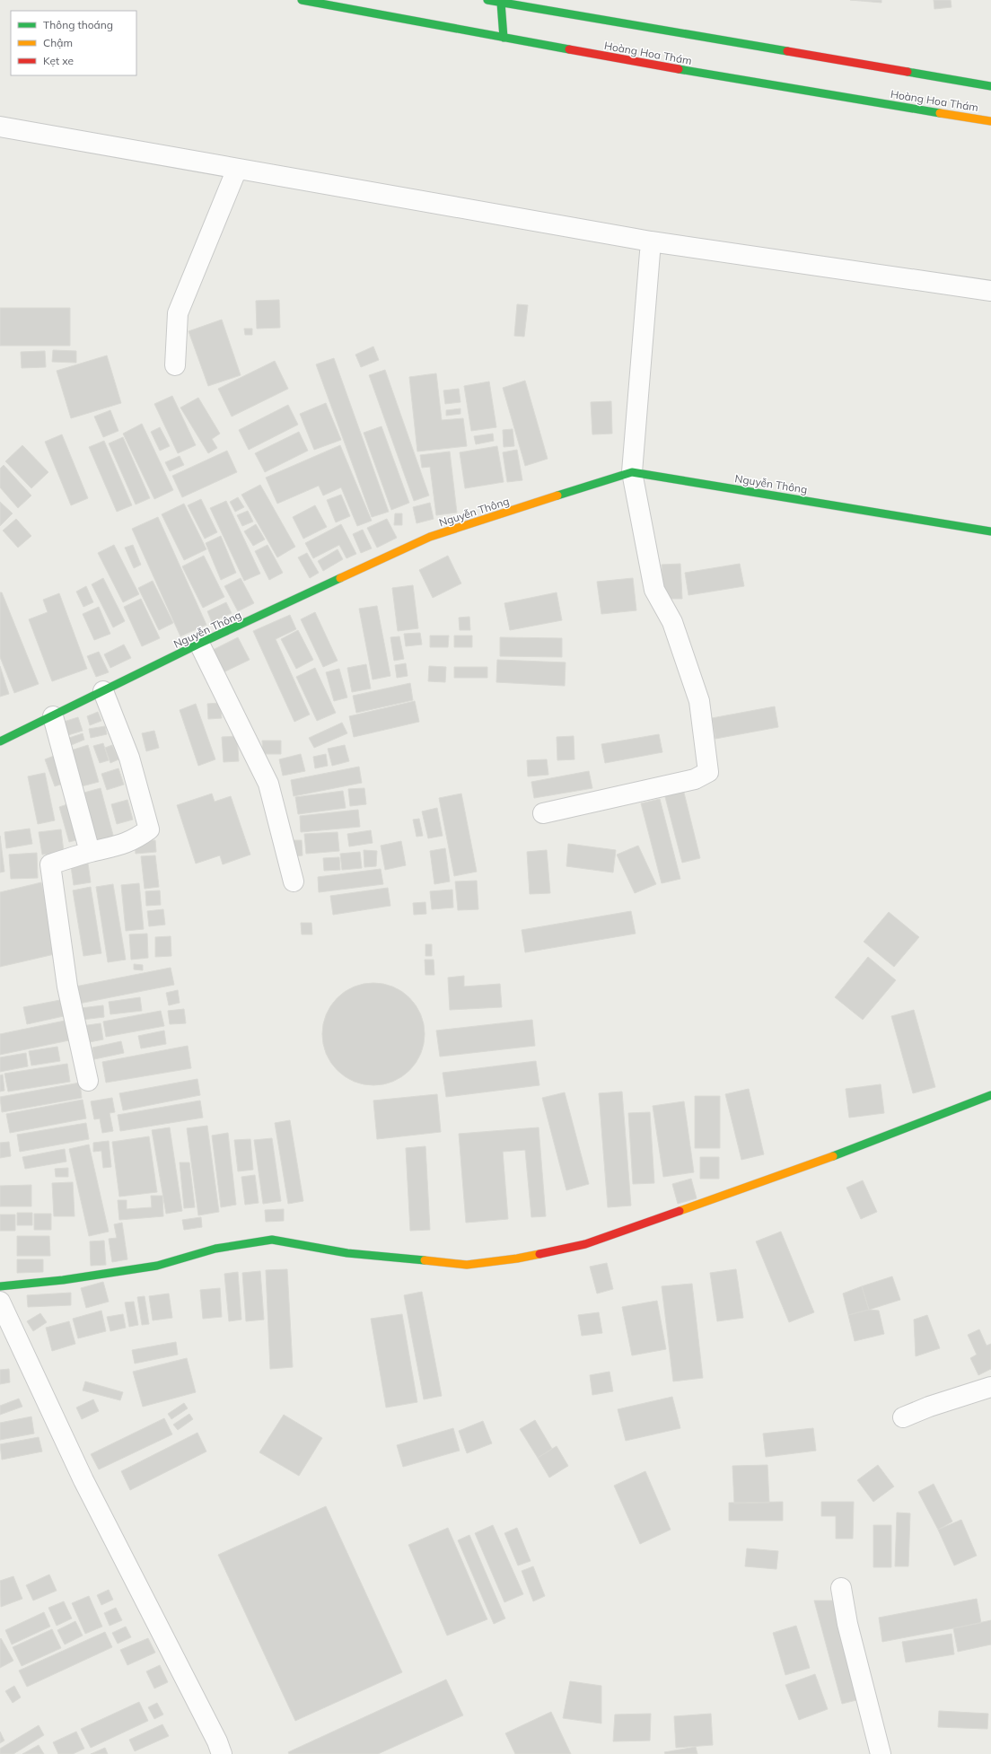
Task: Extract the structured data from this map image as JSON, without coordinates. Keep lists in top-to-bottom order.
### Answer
{
  "streets": {
    "street": ["Hoàng Hoa Thám", "Nguyễn Thông"]
  },
  "legend": ["Thông thoáng", "Chậm", "Kẹt xe"]
}
